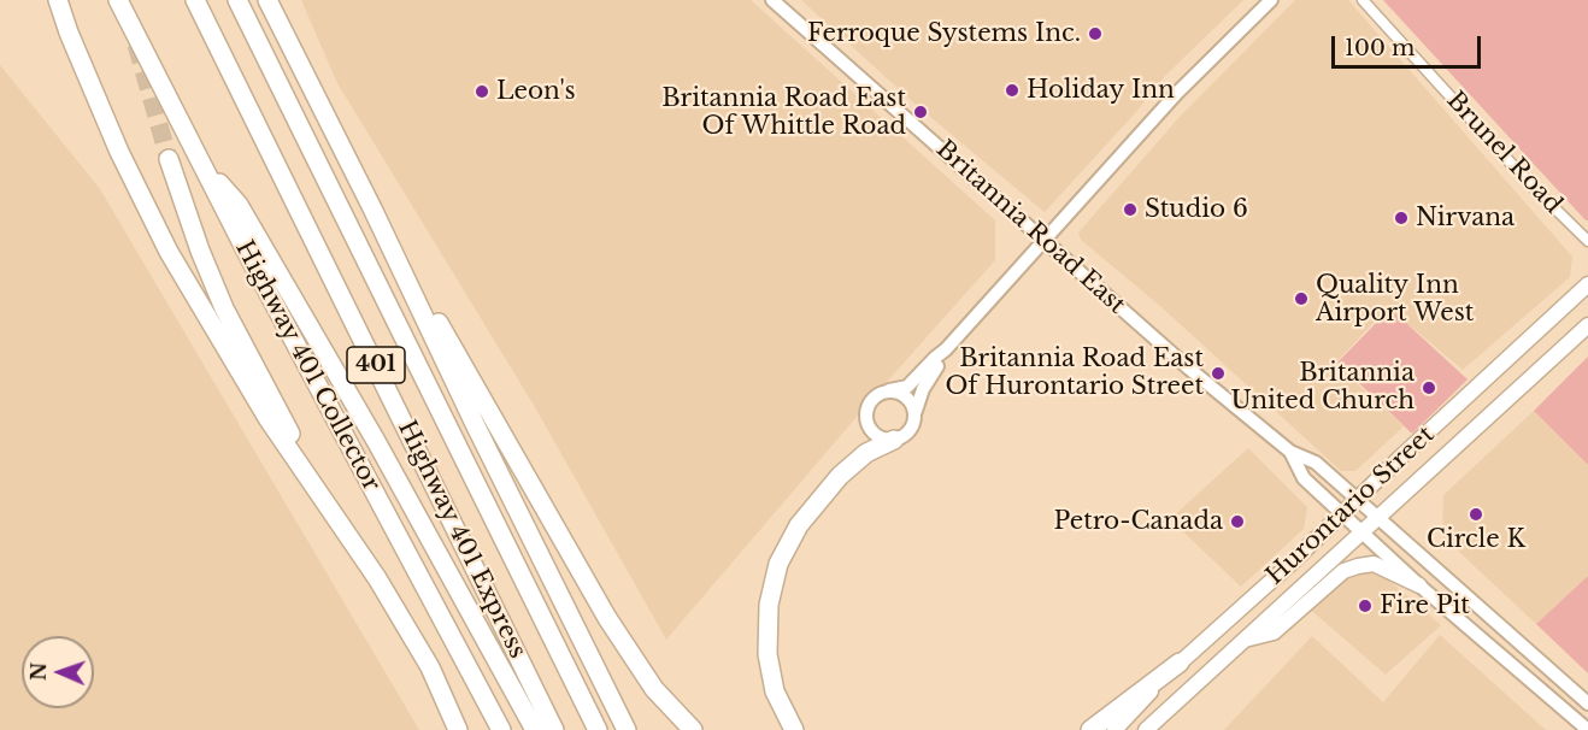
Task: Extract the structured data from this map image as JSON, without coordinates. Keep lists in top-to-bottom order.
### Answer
{
  "streets": {
    "highway": ["401", "Highway 401 Collector", "Highway 401 Express"],
    "main road": ["Britannia Road East", "Hurontario Street"],
    "street": ["Brunel Road"]
  },
  "crossings": [
    ["Britannia Road East", "Hurontario Street"]
  ],
  "places": [
    "Ferroque Systems Inc.",
    "Holiday Inn",
    "Leon's",
    "Britannia Road East Of Whittle Road",
    "Studio 6",
    "Nirvana",
    "Quality Inn Airport West",
    "Britannia Road East Of Hurontario Street",
    "Britannia United Church",
    "Circle K",
    "Petro-Canada",
    "Fire Pit"
  ],
  "scale_bar": "100 m",
  "north": "left"
}
